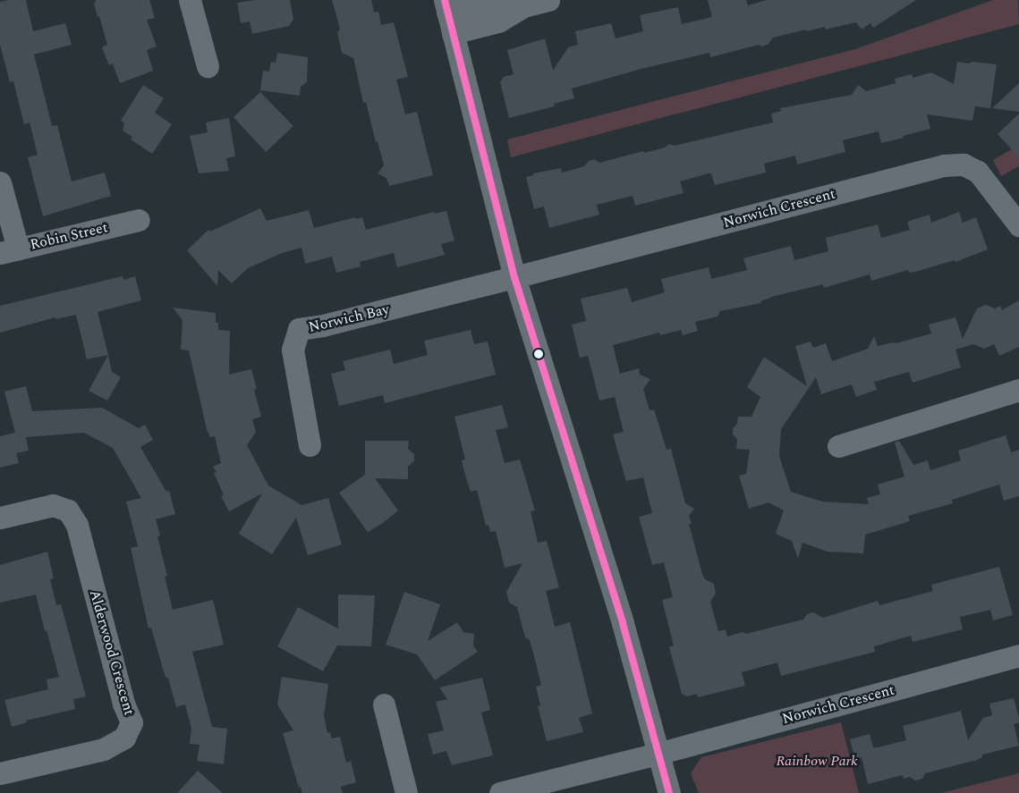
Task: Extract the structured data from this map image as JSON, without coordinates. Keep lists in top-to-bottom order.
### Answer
{
  "streets": {
    "street": [
      "Norwich Crescent",
      "Robin Street",
      "Norwich Bay",
      "Alderwood Crescent"
    ]
  },
  "crossings": [
    ["Norwich Crescent", "Norwich Bay"]
  ],
  "parks": ["Rainbow Park"]
}
